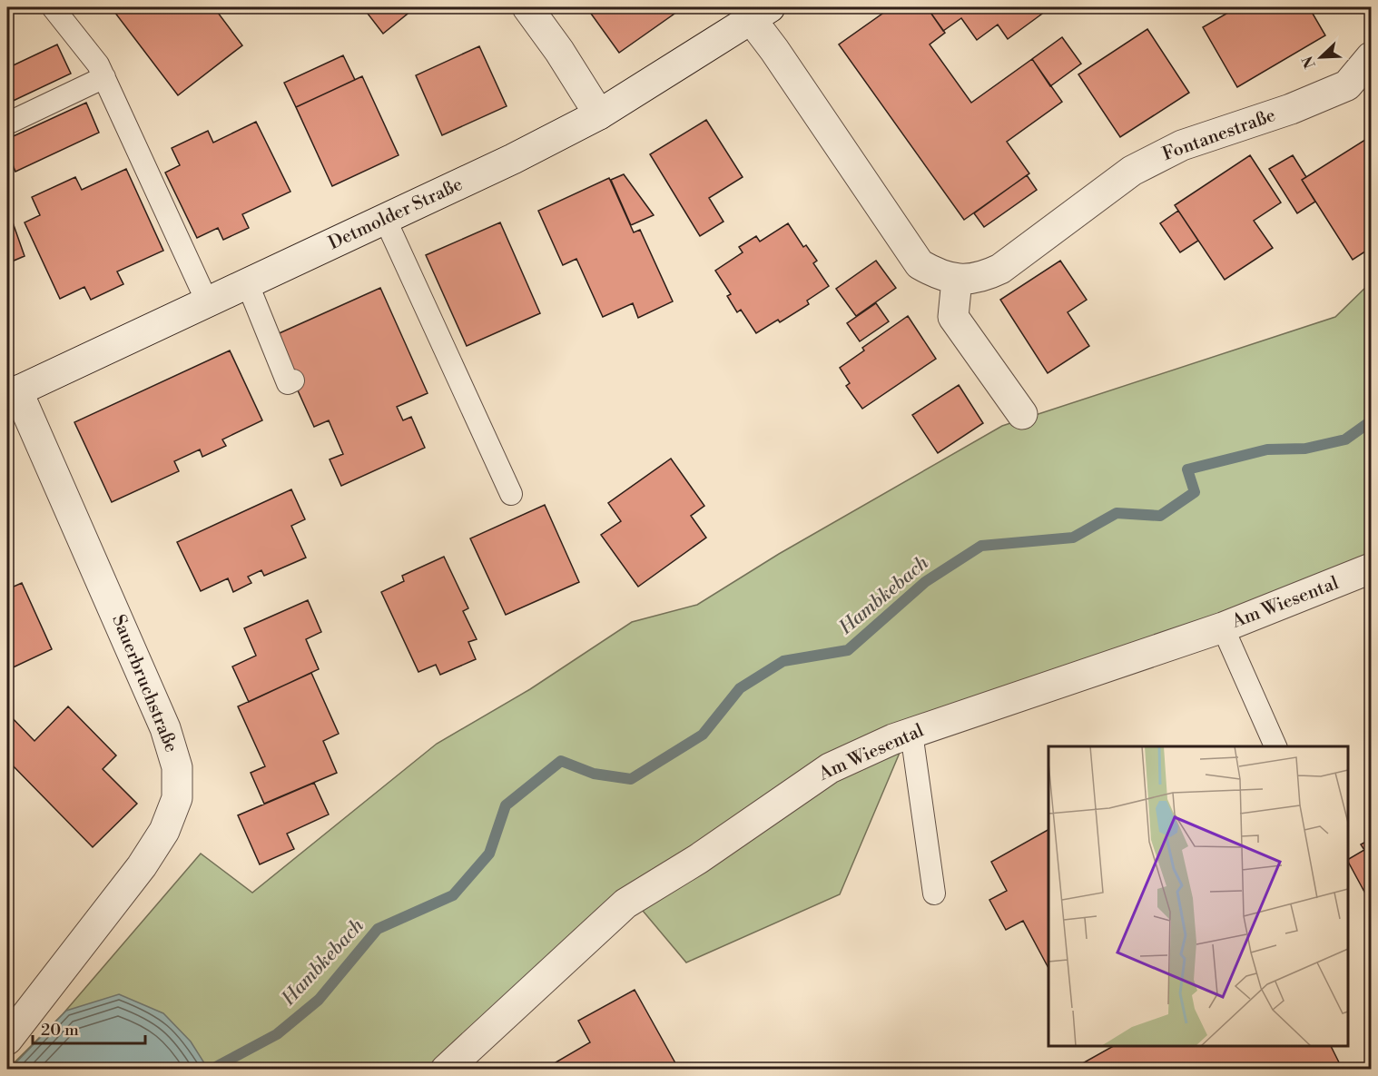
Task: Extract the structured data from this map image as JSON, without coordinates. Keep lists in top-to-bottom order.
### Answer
{
  "streets": {
    "street": [
      "Fontanestraße",
      "Detmolder Straße",
      "Am Wiesental",
      "Sauerbruchstraße"
    ]
  },
  "crossings": [
    ["Fontanestraße", "Detmolder Straße"],
    ["Detmolder Straße", "Sauerbruchstraße"]
  ],
  "water": ["Hambkebach"],
  "scale_bar": "20 m",
  "north": "bottom left"
}
